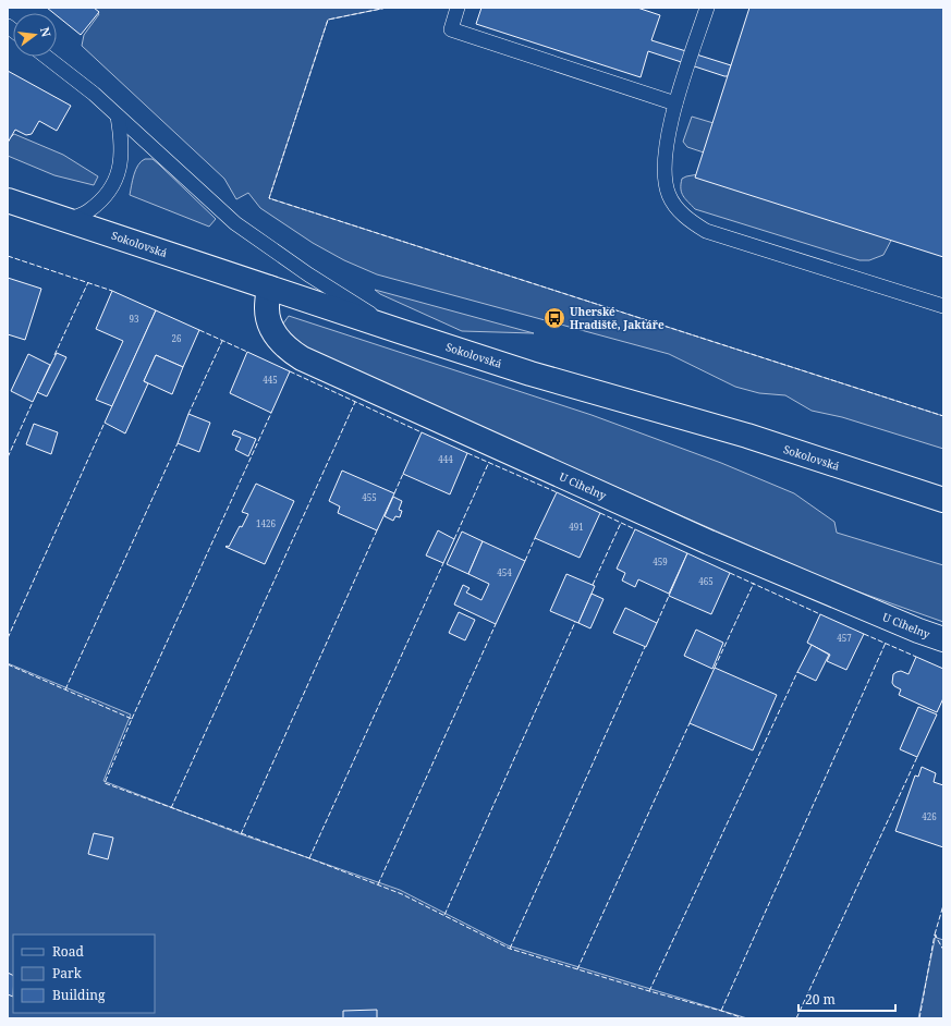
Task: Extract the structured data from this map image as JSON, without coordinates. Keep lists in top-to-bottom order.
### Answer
{
  "streets": {
    "main road": ["Sokolovská", "U Cihelny"]
  },
  "crossings": [
    ["Sokolovská", "U Cihelny"]
  ],
  "places": {
    "bus stop": ["Uherské Hradiště, Jaktáře"]
  },
  "house_numbers": [
    "93",
    "26",
    "445",
    "444",
    "455",
    "1426",
    "491",
    "459",
    "454",
    "465",
    "457",
    "426"
  ],
  "legend": ["Road", "Park", "Building"],
  "scale_bar": "20 m",
  "north": "right"
}
